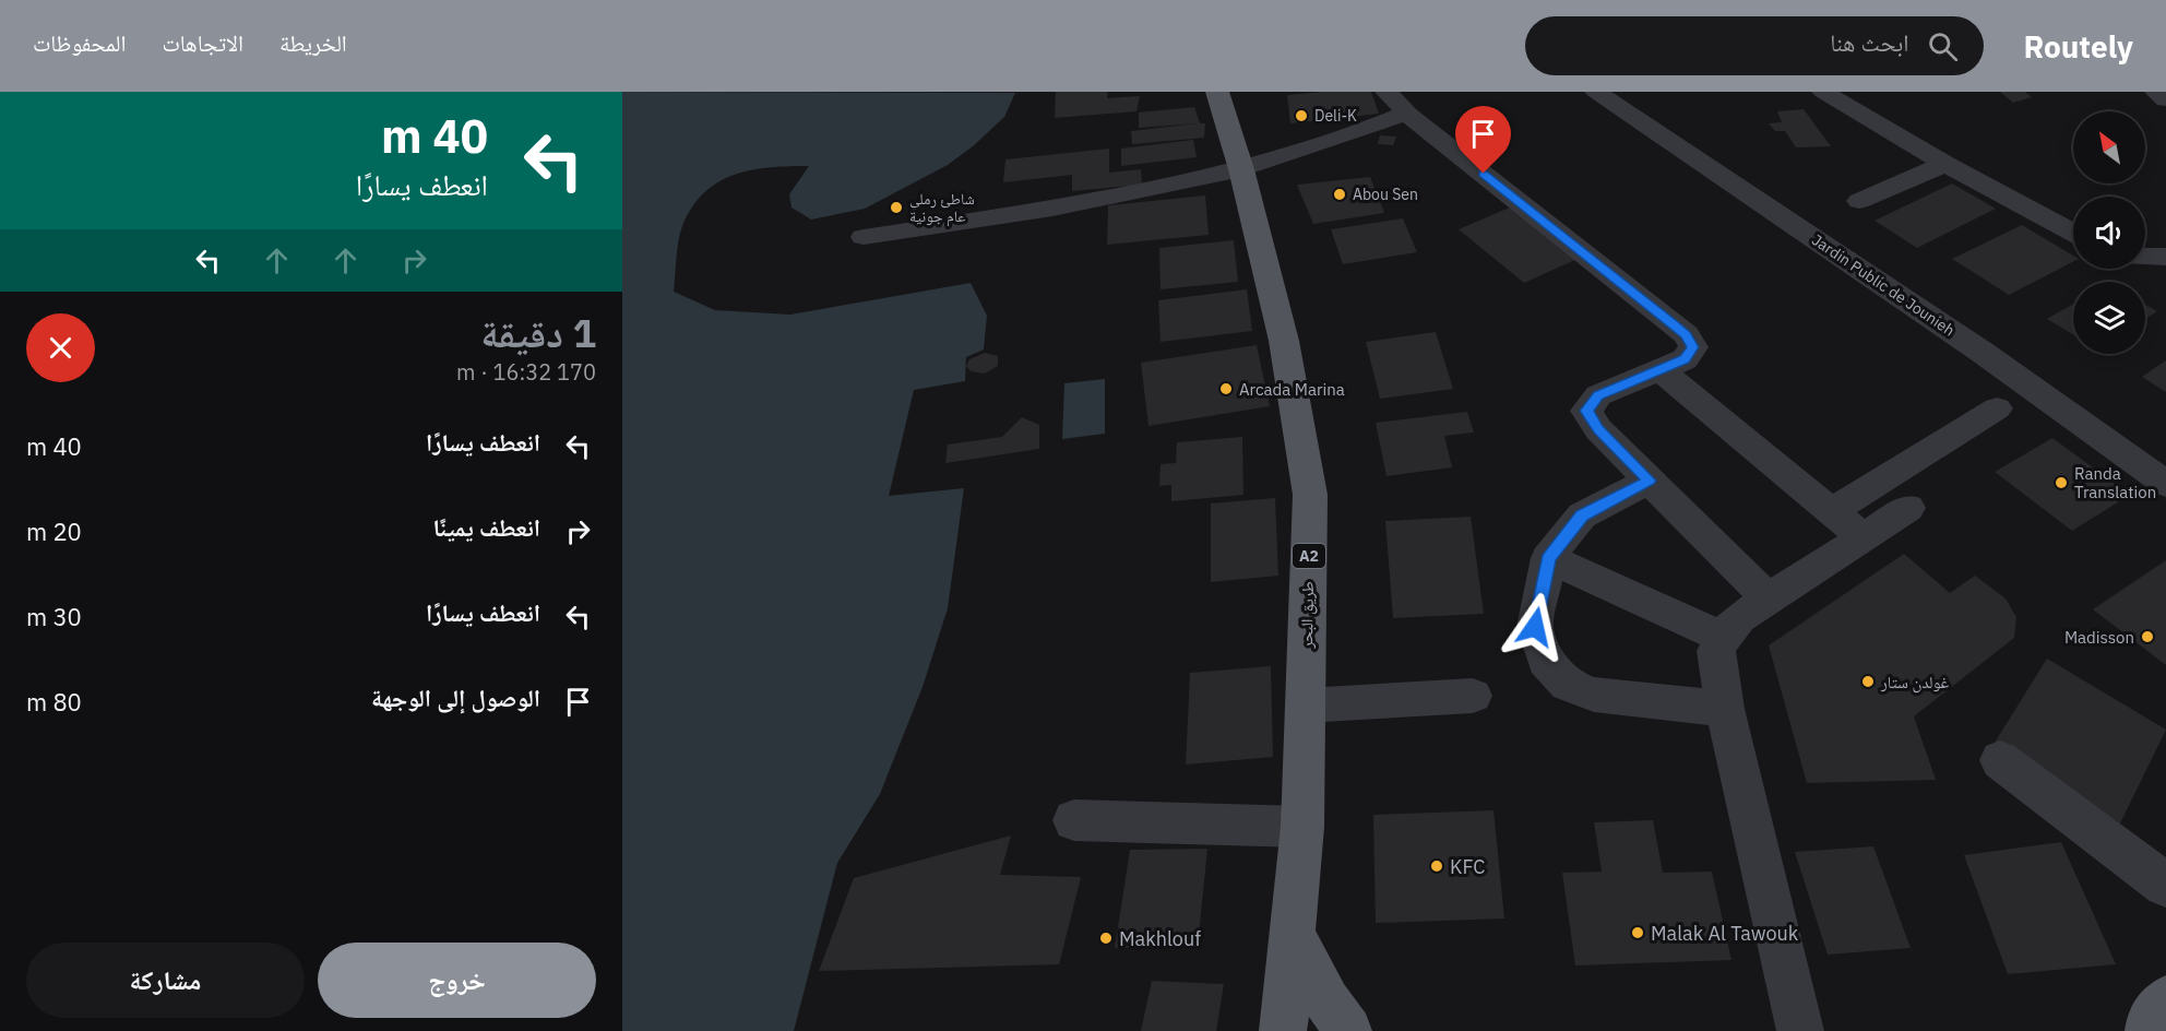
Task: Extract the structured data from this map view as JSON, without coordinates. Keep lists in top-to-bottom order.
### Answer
{
  "streets": {
    "main road": ["A2", "طريق البحر"],
    "street": ["Jardin Public de Jounieh"]
  },
  "places": [
    "Deli-K",
    "Abou Sen",
    "شاطئ رملي عام جونية",
    "Arcada Marina",
    "Randa Translation",
    "Madisson",
    "غولدن ستار",
    "KFC",
    "Malak Al Tawouk",
    "Makhlouf"
  ],
  "north": "top left",
  "page": {
    "header": "Routely",
    "search": "ابحث هنا",
    "nav": ["الخريطة", "الاتجاهات", "المحفوظات"],
    "turn": ["40 m", "انعطف يسارًا"],
    "heading": ["1 دقيقة", "170 m · 16:32"],
    "list": [
      {
        "name": "انعطف يسارًا",
        "value": "40 m"
      },
      {
        "name": "انعطف يمينًا",
        "value": "20 m"
      },
      {
        "name": "انعطف يسارًا",
        "value": "30 m"
      },
      {
        "name": "الوصول إلى الوجهة",
        "value": "80 m"
      }
    ],
    "buttons": ["خروج", "مشاركة"]
  }
}
